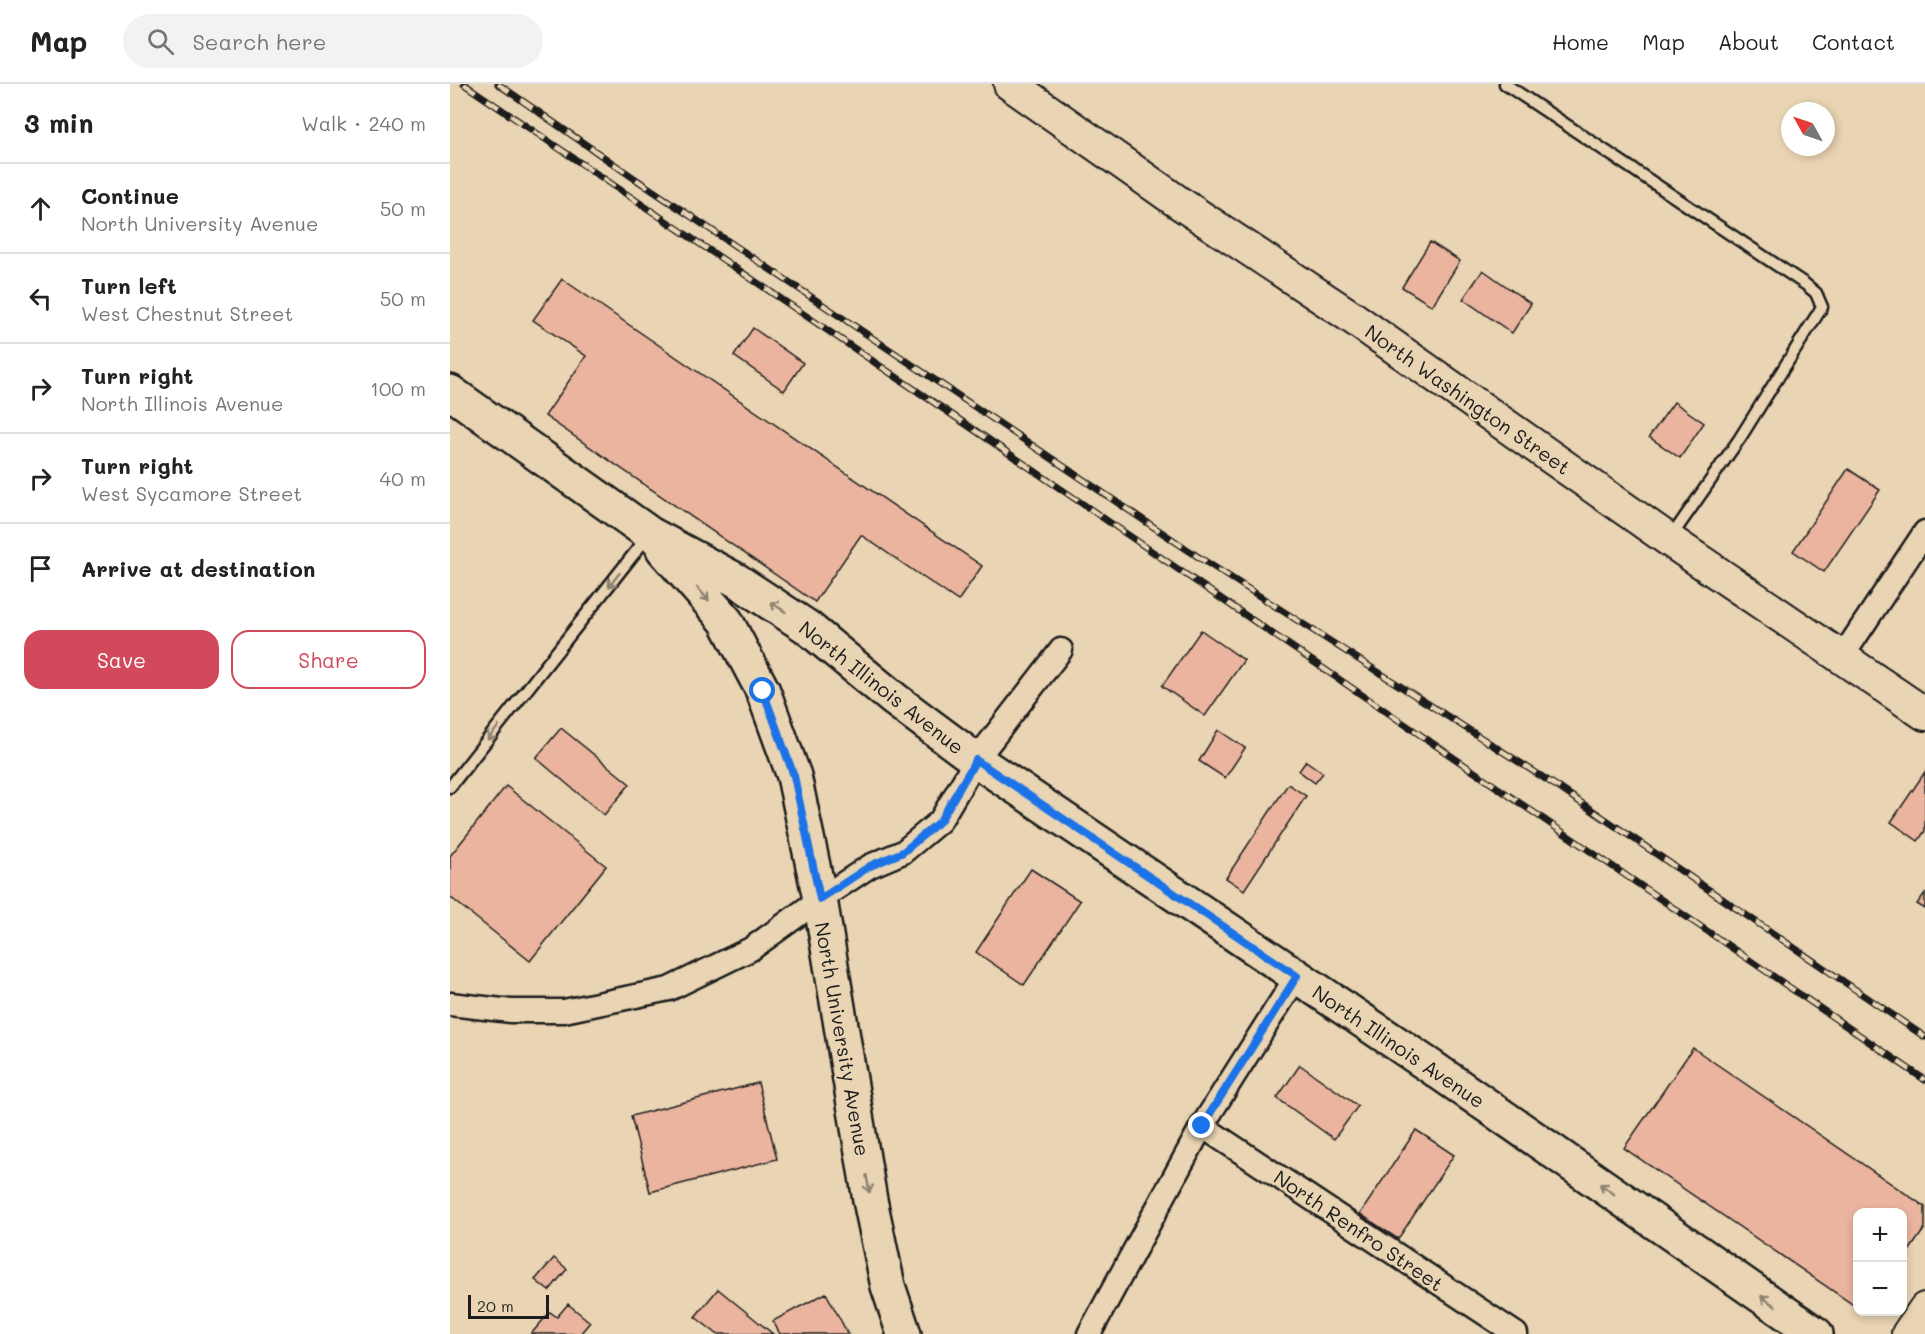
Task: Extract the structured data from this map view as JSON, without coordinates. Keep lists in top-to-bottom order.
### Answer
{
  "streets": {
    "main road": ["North Illinois Avenue", "North University Avenue"],
    "street": ["North Washington Street", "North Renfro Street"]
  },
  "crossings": [
    ["North Illinois Avenue", "North University Avenue"]
  ],
  "one_way": ["North Illinois Avenue", "North University Avenue"],
  "scale_bar": "20 m",
  "north": "top left",
  "page": {
    "header": "Map",
    "search": "Search here",
    "nav": [
      "Home",
      "Map",
      "About",
      "Contact"
    ],
    "heading": ["3 min", "Walk · 240 m"],
    "list": [
      ["Continue", "North University Avenue", "50 m"],
      ["Turn left", "West Chestnut Street", "50 m"],
      ["Turn right", "North Illinois Avenue", "100 m"],
      ["Turn right", "West Sycamore Street", "40 m"],
      "Arrive at destination"
    ],
    "buttons": ["Save", "Share"],
    "map_buttons": ["+", "−"],
    "scale": "20 m"
  }
}
